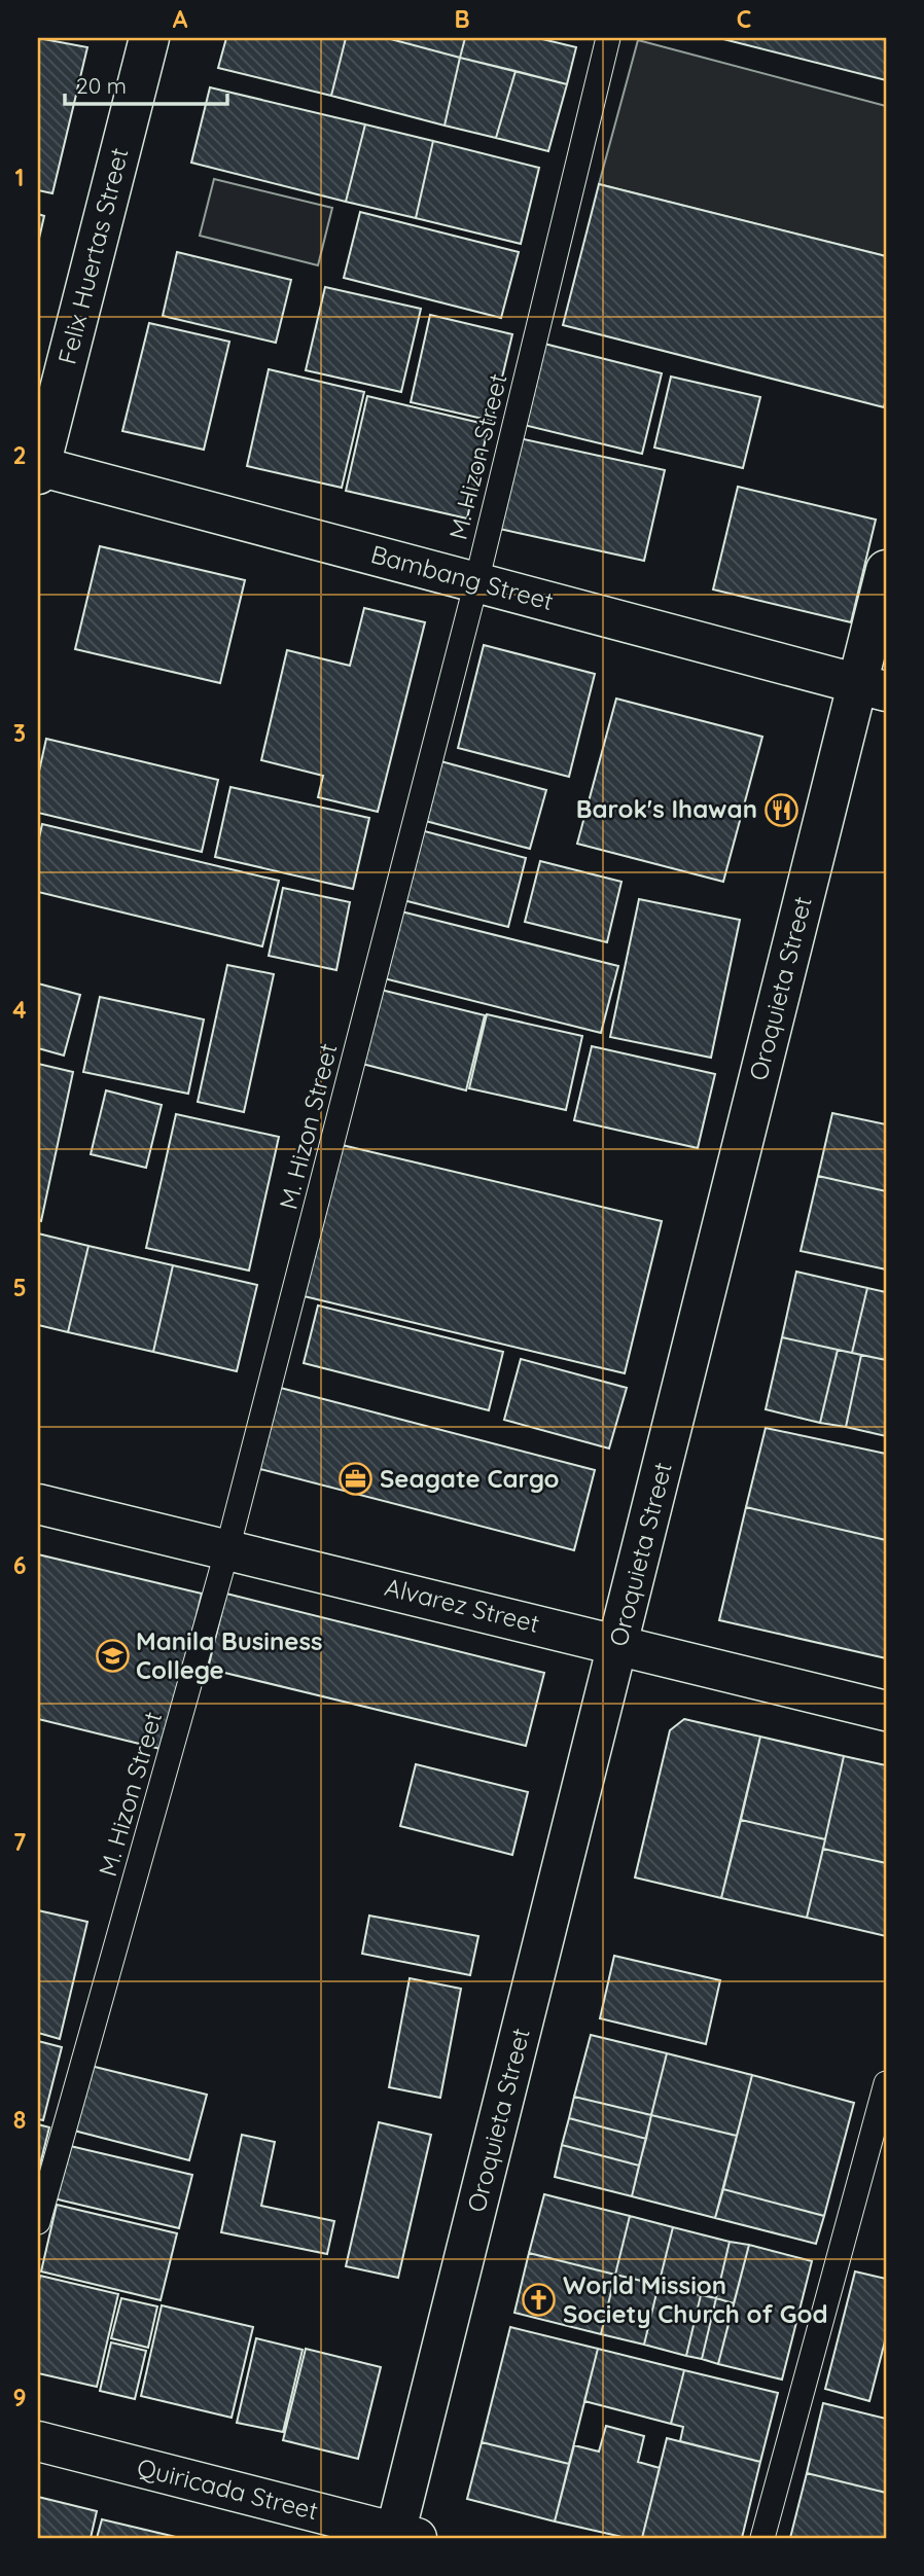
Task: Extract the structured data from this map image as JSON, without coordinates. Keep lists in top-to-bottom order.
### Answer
{
  "streets": {
    "street": [
      "Felix Huertas Street",
      "Bambang Street",
      "Oroquieta Street",
      "Alvarez Street",
      "Quiricada Street"
    ],
    "lane": ["M. Hizon Street"]
  },
  "crossings": [
    ["Felix Huertas Street", "Bambang Street"],
    ["M. Hizon Street", "Bambang Street"],
    ["M. Hizon Street", "Alvarez Street"],
    ["Bambang Street", "Oroquieta Street"],
    ["Oroquieta Street", "Alvarez Street"],
    ["Oroquieta Street", "Quiricada Street"]
  ],
  "places": {
    "restaurant": ["Barok's Ihawan"],
    "office": ["Seagate Cargo"],
    "school or university": ["Manila Business College"],
    "church": ["World Mission Society Church of God"]
  },
  "scale_bar": "20 m",
  "grid": {
    "columns": ["A", "B", "C"],
    "rows": [
      "1",
      "2",
      "3",
      "4",
      "5",
      "6",
      "7",
      "8",
      "9"
    ]
  }
}
